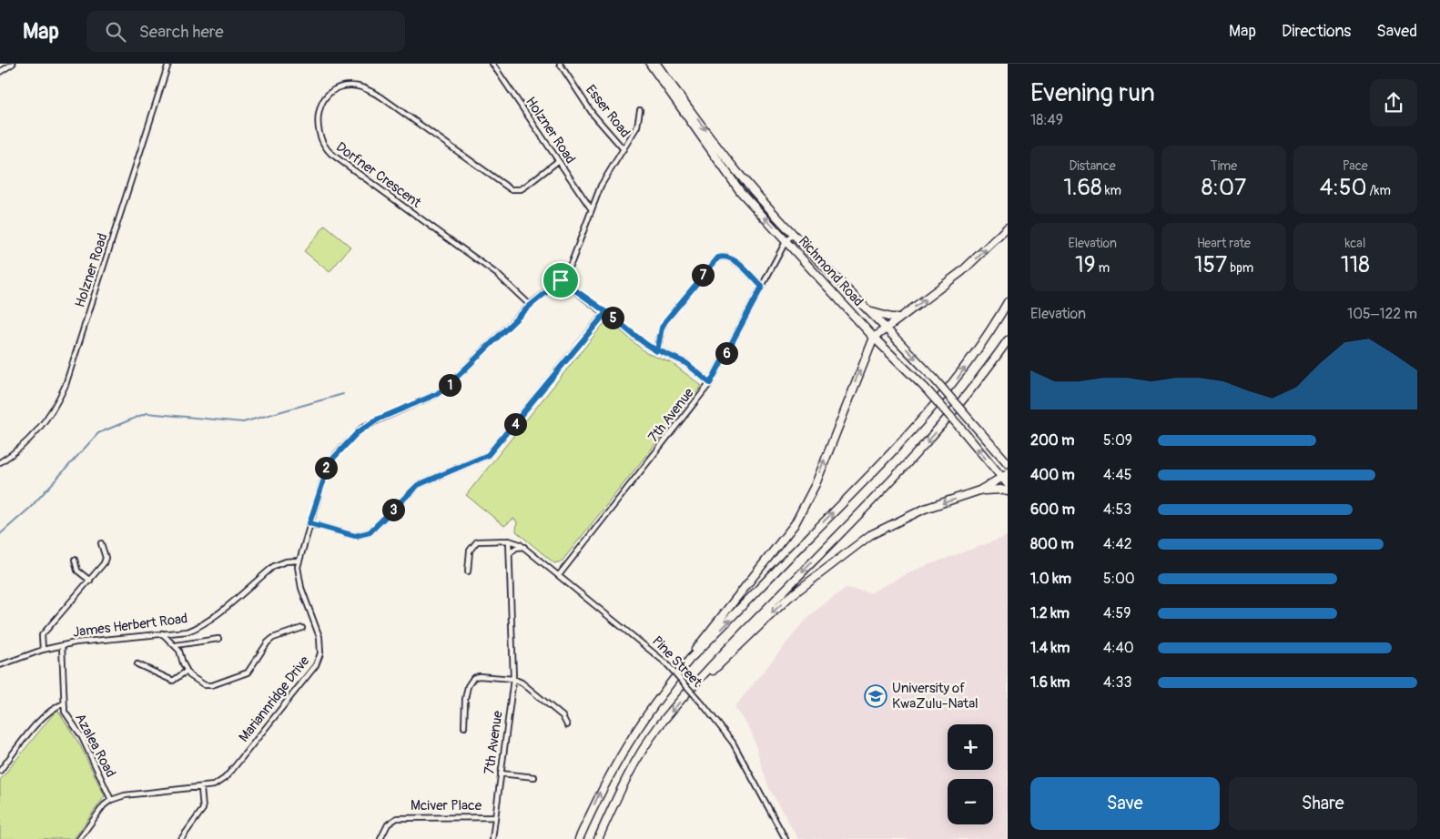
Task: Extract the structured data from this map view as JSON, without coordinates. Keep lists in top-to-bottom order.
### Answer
{
  "streets": {
    "highway": ["Richmond Road"],
    "street": [
      "Esser Road",
      "Holzner Road",
      "Dorfner Crescent",
      "7th Avenue",
      "James Herbert Road",
      "Pine Street",
      "Mariannridge Drive",
      "Azalea Road",
      "Mciver Place"
    ]
  },
  "crossings": [
    ["Esser Road", "Mariannridge Drive"],
    ["Holzner Road", "Dorfner Crescent"],
    ["Holzner Road", "Mariannridge Drive"],
    ["Dorfner Crescent", "Mariannridge Drive"],
    ["Richmond Road", "7th Avenue"],
    ["7th Avenue", "Pine Street"],
    ["7th Avenue", "Mciver Place"],
    ["James Herbert Road", "Mariannridge Drive"],
    ["James Herbert Road", "Azalea Road"],
    ["Mariannridge Drive", "Azalea Road"]
  ],
  "places": {
    "school or university": ["University of KwaZulu-Natal"]
  },
  "page": {
    "header": "Map",
    "search": "Search here",
    "nav": ["Map", "Directions", "Saved"],
    "heading": ["Evening run", "18:49"],
    "stats": [
      ["Distance", "1.68 km"],
      ["Time", "8:07"],
      ["Pace", "4:50 /km"],
      ["Elevation", "19 m"],
      ["Heart rate", "157 bpm"],
      ["kcal", "118"]
    ],
    "pins": [
      "7",
      "5",
      "6",
      "1",
      "4",
      "2",
      "3"
    ],
    "chart": ["Elevation", "105–122 m"],
    "list": [
      {
        "name": "200 m",
        "note": "5:09"
      },
      {
        "name": "400 m",
        "note": "4:45"
      },
      {
        "name": "600 m",
        "note": "4:53"
      },
      {
        "name": "800 m",
        "note": "4:42"
      },
      {
        "name": "1.0 km",
        "note": "5:00"
      },
      {
        "name": "1.2 km",
        "note": "4:59"
      },
      {
        "name": "1.4 km",
        "note": "4:40"
      },
      {
        "name": "1.6 km",
        "note": "4:33"
      }
    ],
    "map_buttons": ["+", "−"],
    "buttons": ["Save", "Share"]
  }
}
